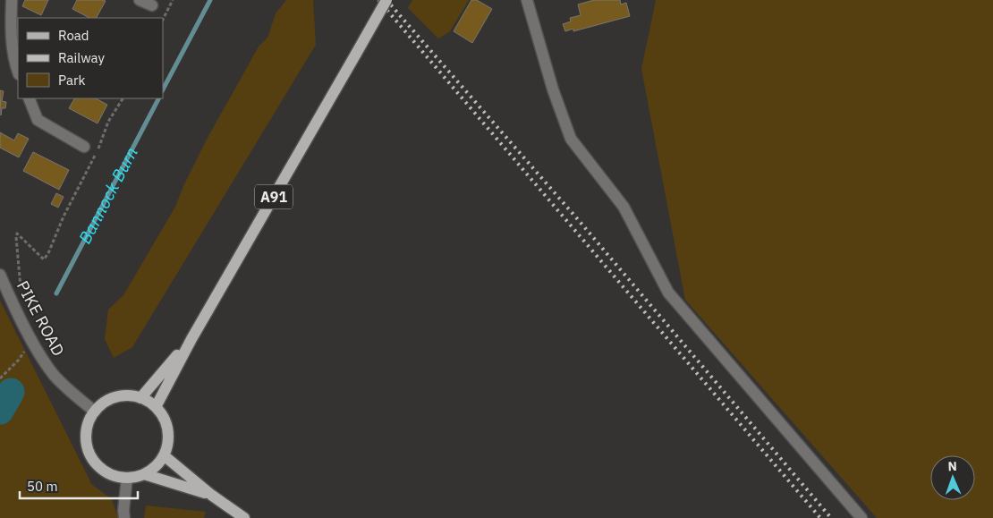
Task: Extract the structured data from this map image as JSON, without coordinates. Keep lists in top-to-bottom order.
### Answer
{
  "streets": {
    "main road": ["A91"],
    "street": ["PIKE ROAD"]
  },
  "crossings": [
    ["A91", "PIKE ROAD"]
  ],
  "water": ["Bannock Burn"],
  "legend": ["Road", "Railway", "Park"],
  "scale_bar": "50 m",
  "north": "top"
}
